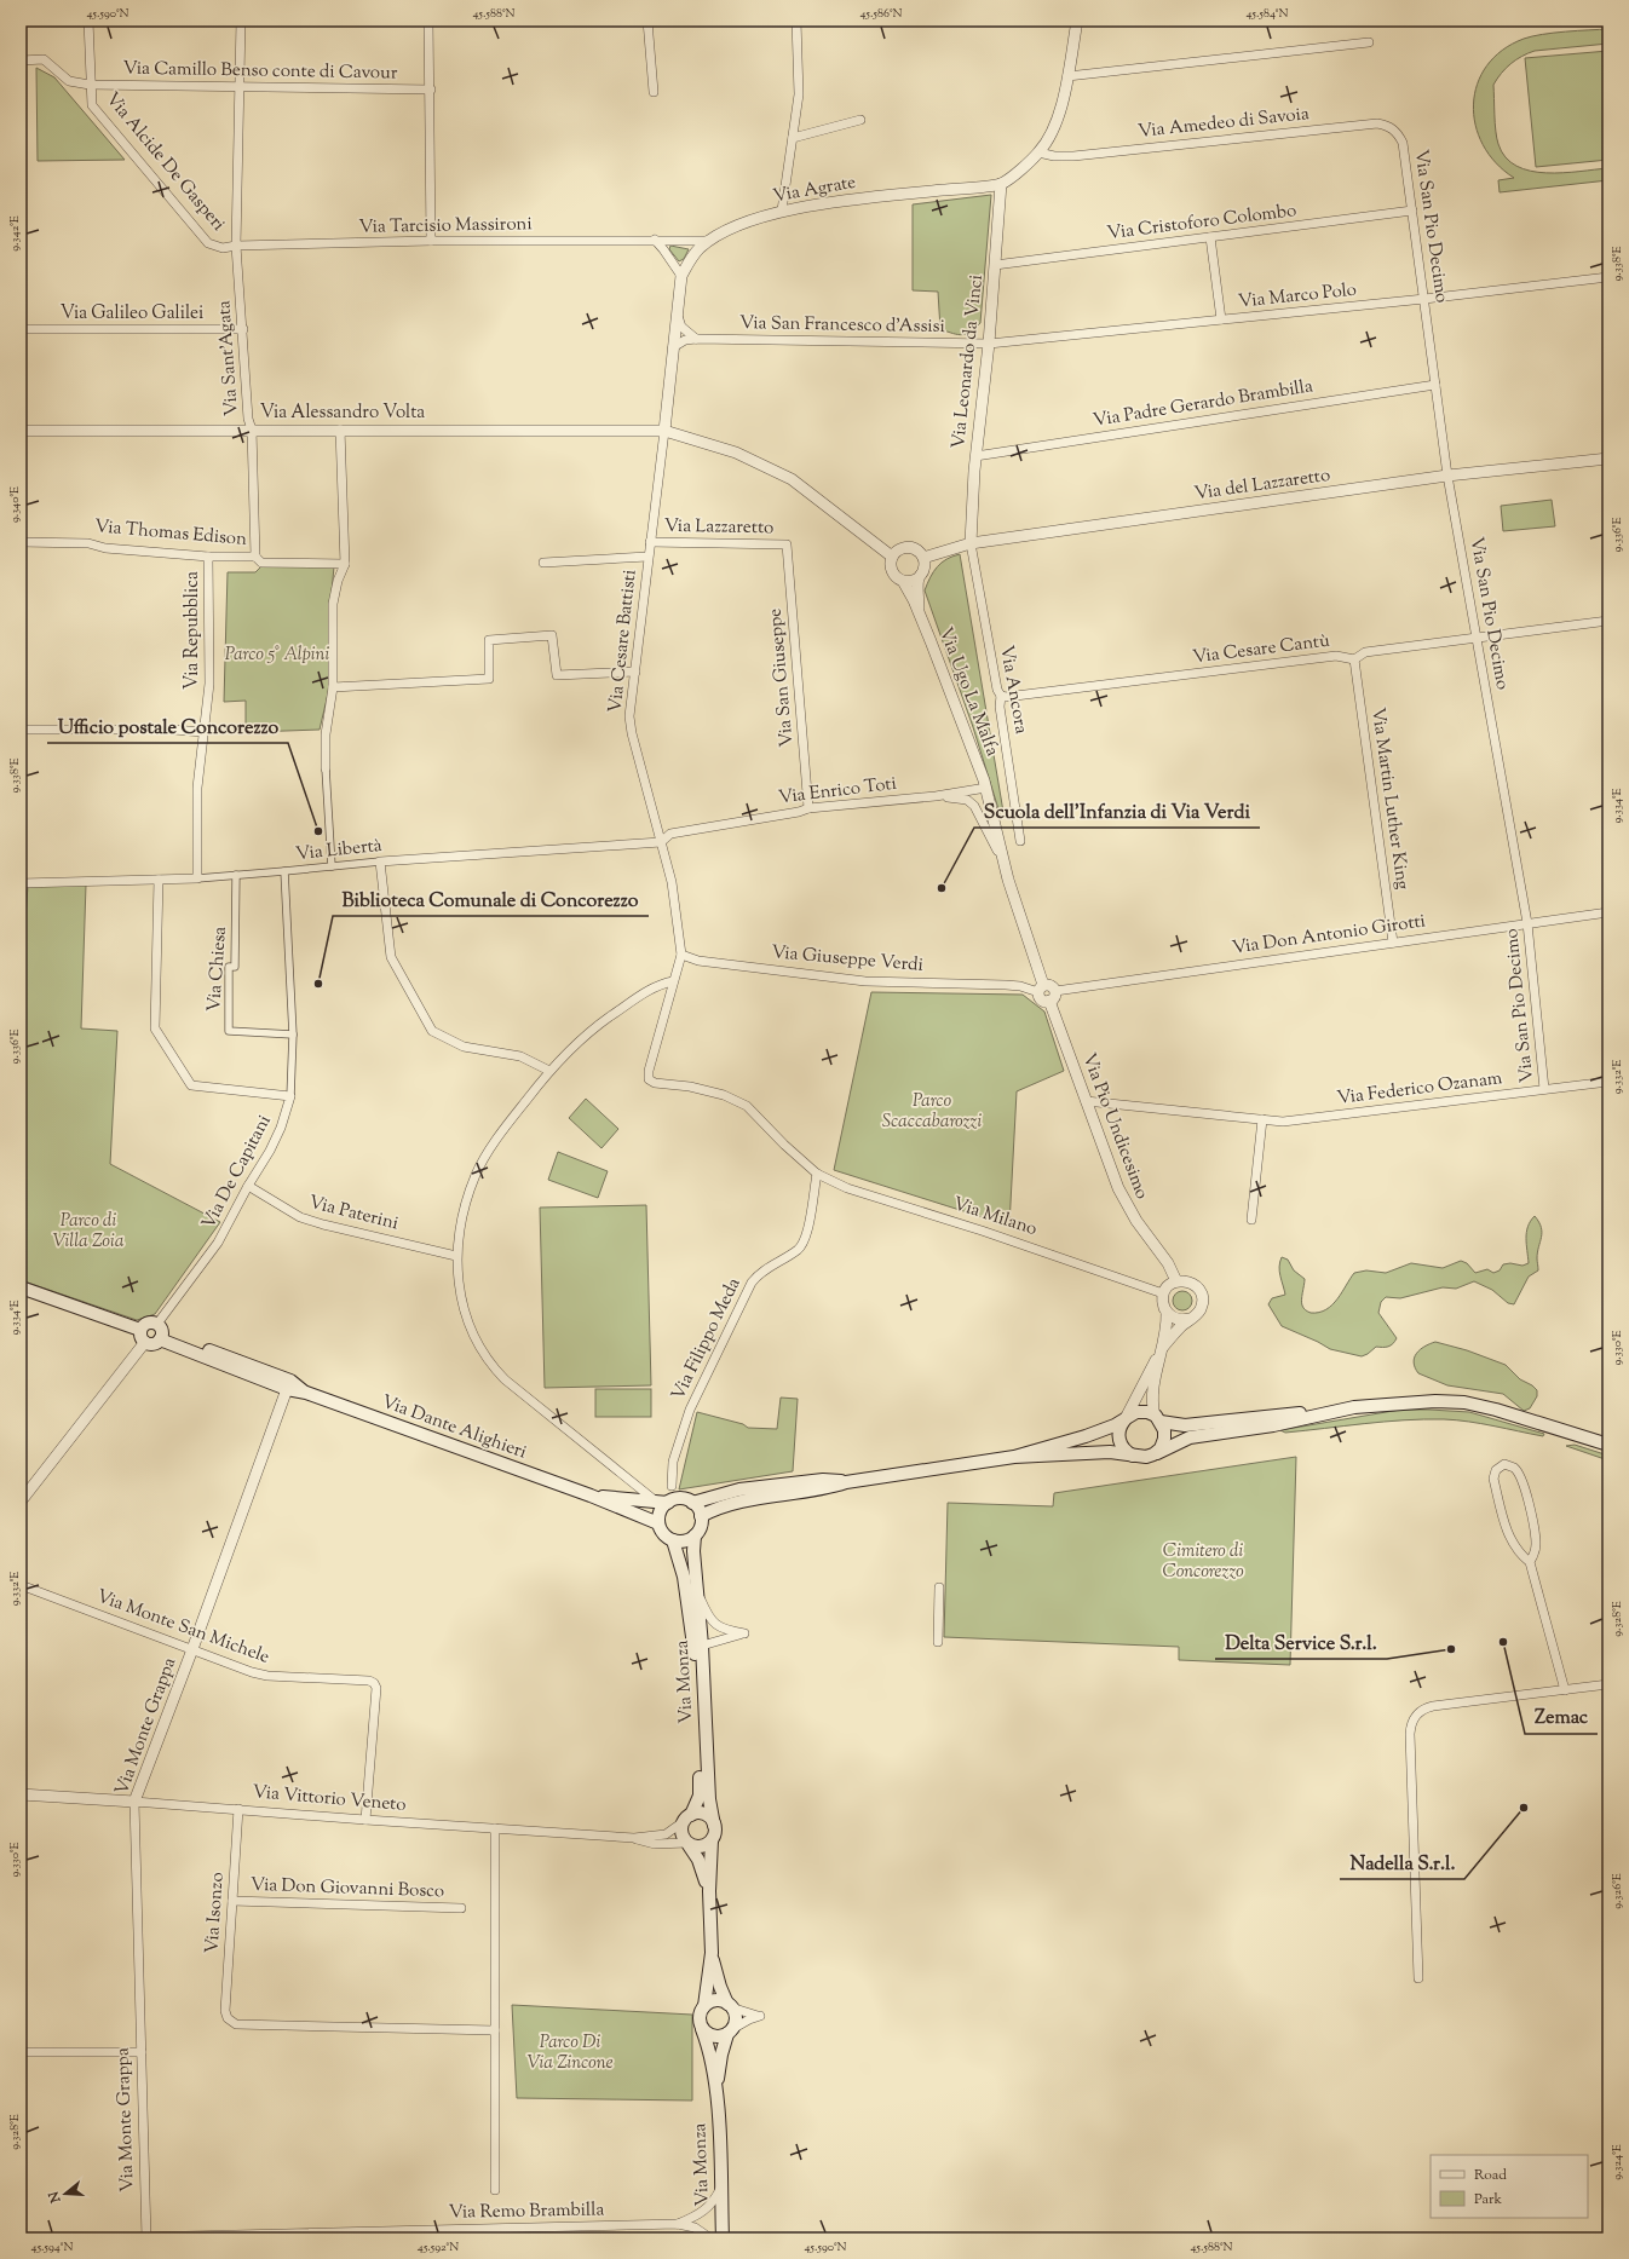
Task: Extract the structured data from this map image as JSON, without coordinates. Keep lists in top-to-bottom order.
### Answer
{
  "streets": {
    "main road": ["Via Dante Alighieri", "Via Monza"],
    "street": [
      "Via Camillo Benso conte di Cavour",
      "Via Amedeo di Savoia",
      "Via Alcide De Gasperi",
      "Via Agrate",
      "Via Cristoforo Colombo",
      "Via Tarcisio Massironi",
      "Via San Pio Decimo",
      "Via Marco Polo",
      "Via Galileo Galilei",
      "Via San Francesco d'Assisi",
      "Via Sant'Agata",
      "Via Leonardo da Vinci",
      "Via Padre Gerardo Brambilla",
      "Via Alessandro Volta",
      "Via del Lazzaretto",
      "Via Lazzaretto",
      "Via Thomas Edison",
      "Via Repubblica",
      "Via Cesare Battisti",
      "Via Cesare Cantù",
      "Via San Giuseppe",
      "Via Ancora",
      "Via Ugo La Malfa",
      "Via Enrico Toti",
      "Via Martin Luther King",
      "Via Libertà",
      "Via Don Antonio Girotti",
      "Via Giuseppe Verdi",
      "Via Chiesa",
      "Via Federico Ozanam",
      "Via Pio Undicesimo",
      "Via De Capitani",
      "Via Paterini",
      "Via Milano",
      "Via Filippo Meda",
      "Via Monte San Michele",
      "Via Monte Grappa",
      "Via Vittorio Veneto",
      "Via Don Giovanni Bosco",
      "Via Isonzo",
      "Via Remo Brambilla"
    ]
  },
  "crossings": [
    ["Via Camillo Benso conte di Cavour", "Via Alcide De Gasperi"],
    ["Via Camillo Benso conte di Cavour", "Via Sant'Agata"],
    ["Via Amedeo di Savoia", "Via San Pio Decimo"],
    ["Via Alcide De Gasperi", "Via Tarcisio Massironi"],
    ["Via Alcide De Gasperi", "Via Sant'Agata"],
    ["Via Agrate", "Via Tarcisio Massironi"],
    ["Via Agrate", "Via Leonardo da Vinci"],
    ["Via Agrate", "Via Alessandro Volta"],
    ["Via Agrate", "Via Cesare Battisti"],
    ["Via Cristoforo Colombo", "Via San Pio Decimo"],
    ["Via Cristoforo Colombo", "Via Leonardo da Vinci"],
    ["Via Tarcisio Massironi", "Via Sant'Agata"],
    ["Via San Pio Decimo", "Via Marco Polo"],
    ["Via San Pio Decimo", "Via Padre Gerardo Brambilla"],
    ["Via San Pio Decimo", "Via del Lazzaretto"],
    ["Via San Pio Decimo", "Via Cesare Cantù"],
    ["Via San Pio Decimo", "Via Don Antonio Girotti"],
    ["Via San Pio Decimo", "Via Federico Ozanam"],
    ["Via Marco Polo", "Via San Francesco d'Assisi"],
    ["Via Marco Polo", "Via Leonardo da Vinci"],
    ["Via Galileo Galilei", "Via Sant'Agata"],
    ["Via San Francesco d'Assisi", "Via Leonardo da Vinci"],
    ["Via Sant'Agata", "Via Alessandro Volta"],
    ["Via Sant'Agata", "Via Thomas Edison"],
    ["Via Leonardo da Vinci", "Via Padre Gerardo Brambilla"],
    ["Via Leonardo da Vinci", "Via del Lazzaretto"],
    ["Via Leonardo da Vinci", "Via Ancora"],
    ["Via Alessandro Volta", "Via Cesare Battisti"],
    ["Via del Lazzaretto", "Via Ancora"],
    ["Via del Lazzaretto", "Via Ugo La Malfa"],
    ["Via Lazzaretto", "Via Cesare Battisti"],
    ["Via Lazzaretto", "Via San Giuseppe"],
    ["Via Thomas Edison", "Via Repubblica"],
    ["Via Repubblica", "Via Libertà"],
    ["Via Cesare Battisti", "Via Enrico Toti"],
    ["Via Cesare Battisti", "Via Libertà"],
    ["Via Cesare Battisti", "Via Giuseppe Verdi"],
    ["Via Cesare Cantù", "Via Ancora"],
    ["Via Cesare Cantù", "Via Martin Luther King"],
    ["Via San Giuseppe", "Via Enrico Toti"],
    ["Via Ugo La Malfa", "Via Enrico Toti"],
    ["Via Enrico Toti", "Via Libertà"],
    ["Via Martin Luther King", "Via Don Antonio Girotti"],
    ["Via Libertà", "Via Chiesa"],
    ["Via Libertà", "Via De Capitani"],
    ["Via Don Antonio Girotti", "Via Giuseppe Verdi"],
    ["Via Don Antonio Girotti", "Via Pio Undicesimo"],
    ["Via Giuseppe Verdi", "Via Pio Undicesimo"],
    ["Via Chiesa", "Via De Capitani"],
    ["Via Federico Ozanam", "Via Pio Undicesimo"],
    ["Via Pio Undicesimo", "Via Milano"],
    ["Via De Capitani", "Via Paterini"],
    ["Via De Capitani", "Via Dante Alighieri"],
    ["Via Milano", "Via Filippo Meda"],
    ["Via Dante Alighieri", "Via Monza"],
    ["Via Dante Alighieri", "Via Monte Grappa"],
    ["Via Monte San Michele", "Via Monte Grappa"],
    ["Via Monte San Michele", "Via Vittorio Veneto"],
    ["Via Monza", "Via Vittorio Veneto"],
    ["Via Monza", "Via Remo Brambilla"],
    ["Via Monte Grappa", "Via Vittorio Veneto"],
    ["Via Monte Grappa", "Via Remo Brambilla"],
    ["Via Vittorio Veneto", "Via Isonzo"],
    ["Via Don Giovanni Bosco", "Via Isonzo"]
  ],
  "parks": [
    "Parco 5° Alpini",
    "Parco Scaccabarozzi",
    "Parco di Villa Zoia",
    "Cimitero di Concorezzo",
    "Parco Di Via Zincone"
  ],
  "places": [
    "Ufficio postale Concorezzo",
    "Scuola dell'Infanzia di Via Verdi",
    "Biblioteca Comunale di Concorezzo",
    "Zemac",
    "Delta Service S.r.l.",
    "Nadella S.r.l."
  ],
  "legend": ["Road", "Park"],
  "north": "left",
  "coordinates": [
    "45.590°N",
    "45.588°N",
    "45.586°N",
    "45.584°N",
    "9.342°E",
    "9.338°E",
    "9.340°E",
    "9.336°E",
    "9.334°E",
    "9.332°E",
    "9.330°E",
    "9.328°E",
    "9.326°E",
    "9.324°E",
    "45.594°N",
    "45.592°N"
  ]
}
